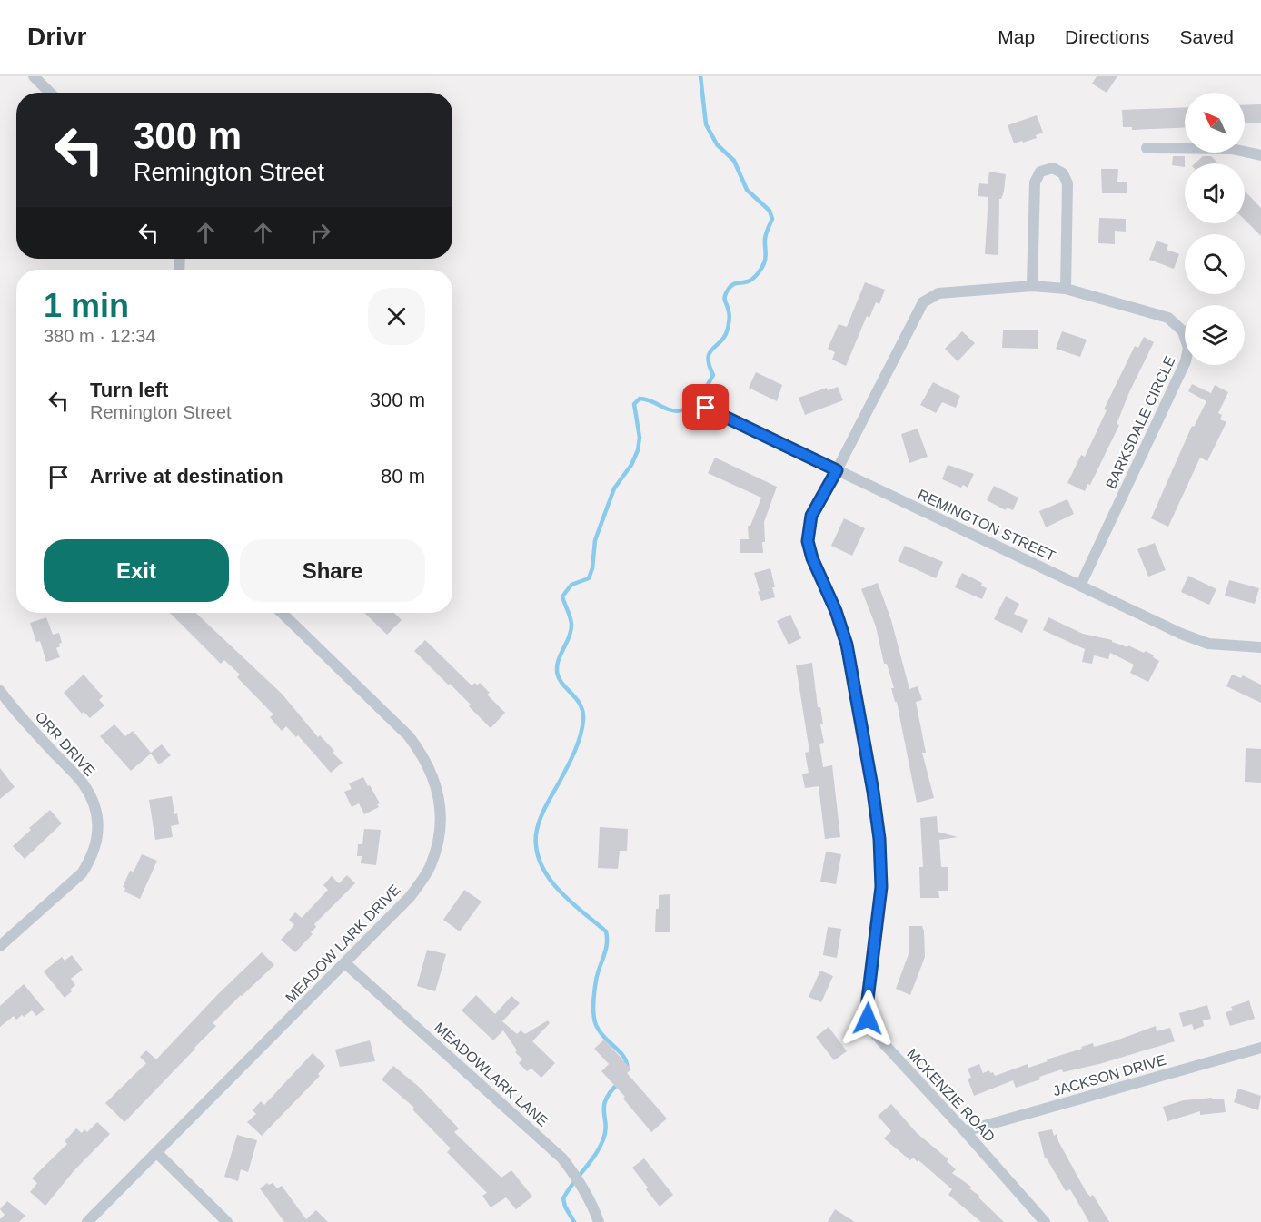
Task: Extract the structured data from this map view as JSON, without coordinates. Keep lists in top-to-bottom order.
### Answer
{
  "streets": {
    "street": [
      "BARKSDALE CIRCLE",
      "REMINGTON STREET",
      "ORR DRIVE",
      "MEADOW LARK DRIVE",
      "MEADOWLARK LANE",
      "JACKSON DRIVE",
      "MCKENZIE ROAD"
    ]
  },
  "crossings": [
    ["BARKSDALE CIRCLE", "REMINGTON STREET"],
    ["BARKSDALE CIRCLE", "MCKENZIE ROAD"],
    ["REMINGTON STREET", "MCKENZIE ROAD"],
    ["MEADOW LARK DRIVE", "MEADOWLARK LANE"],
    ["JACKSON DRIVE", "MCKENZIE ROAD"]
  ],
  "north": "top left",
  "page": {
    "header": "Drivr",
    "nav": ["Map", "Directions", "Saved"],
    "turn": ["300 m", "Remington Street"],
    "heading": ["1 min", "380 m · 12:34"],
    "list": [
      {
        "name": "Turn left",
        "note": "Remington Street",
        "value": "300 m"
      },
      {
        "name": "Arrive at destination",
        "value": "80 m"
      }
    ],
    "buttons": ["Exit", "Share"]
  }
}
